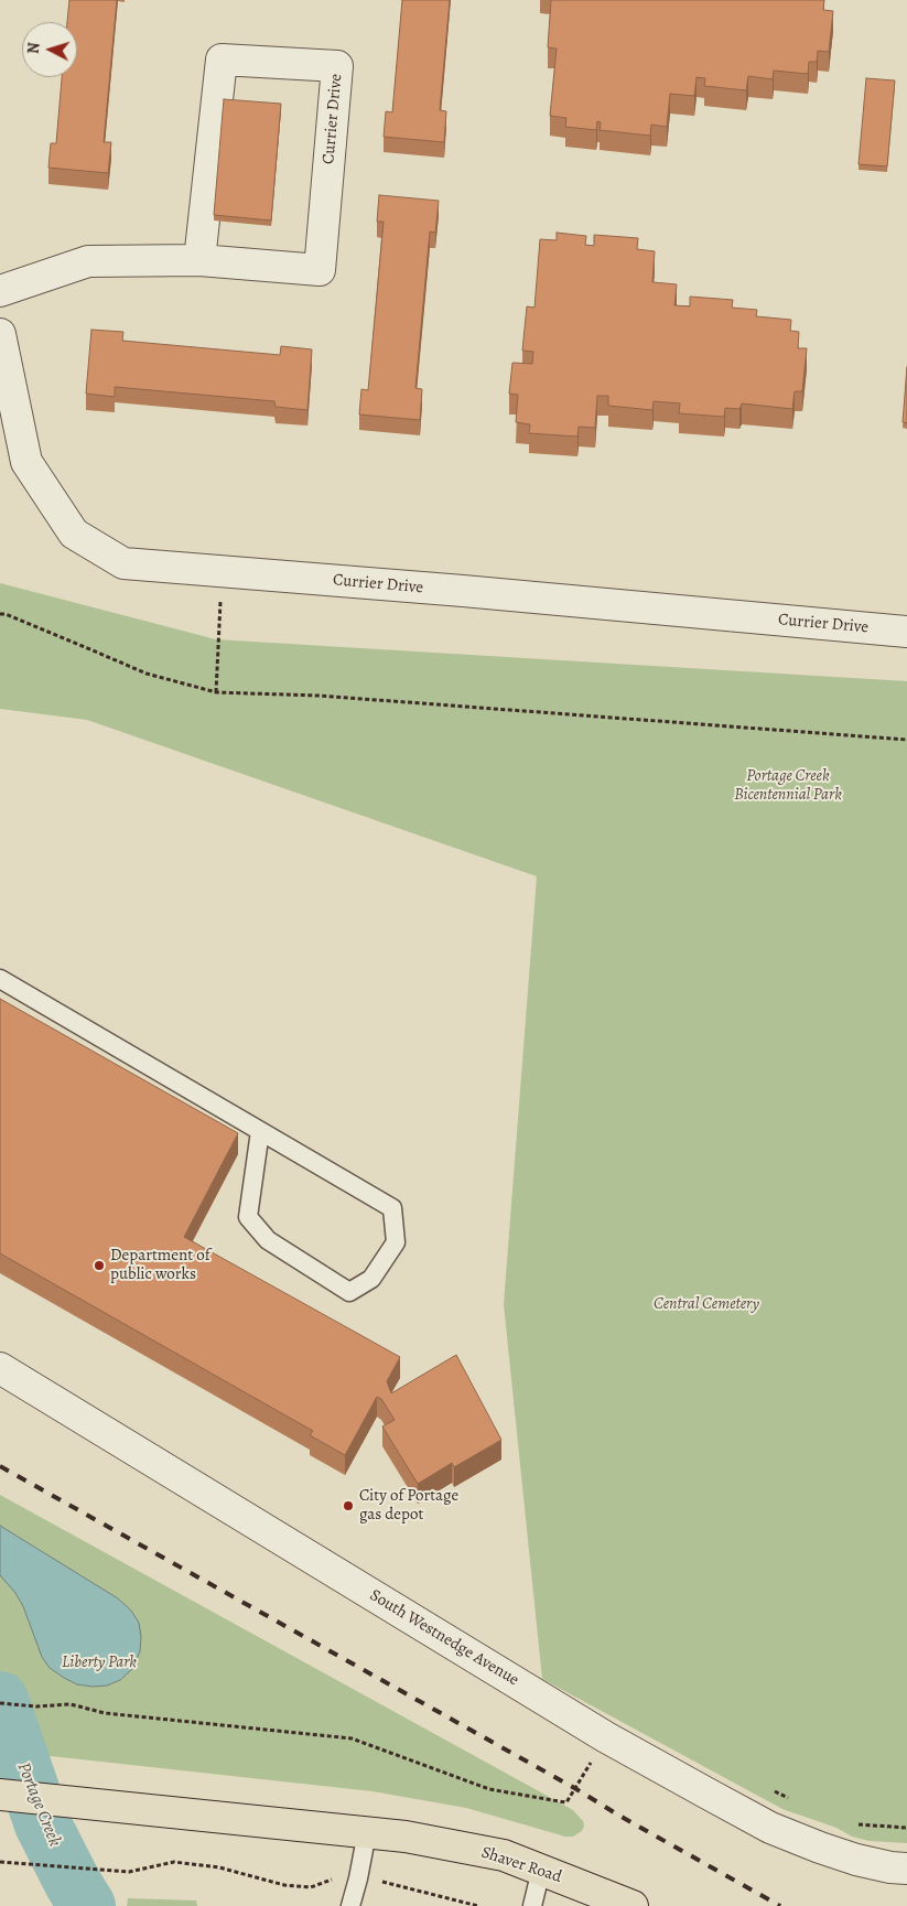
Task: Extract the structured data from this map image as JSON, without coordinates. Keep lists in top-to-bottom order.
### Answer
{
  "streets": {
    "main road": ["Shaver Road"],
    "street": ["Currier Drive", "South Westnedge Avenue"]
  },
  "water": ["Portage Creek"],
  "parks": ["Portage Creek Bicentennial Park", "Central Cemetery", "Liberty Park"],
  "places": ["Department of public works", "City of Portage gas depot"],
  "north": "left"
}
